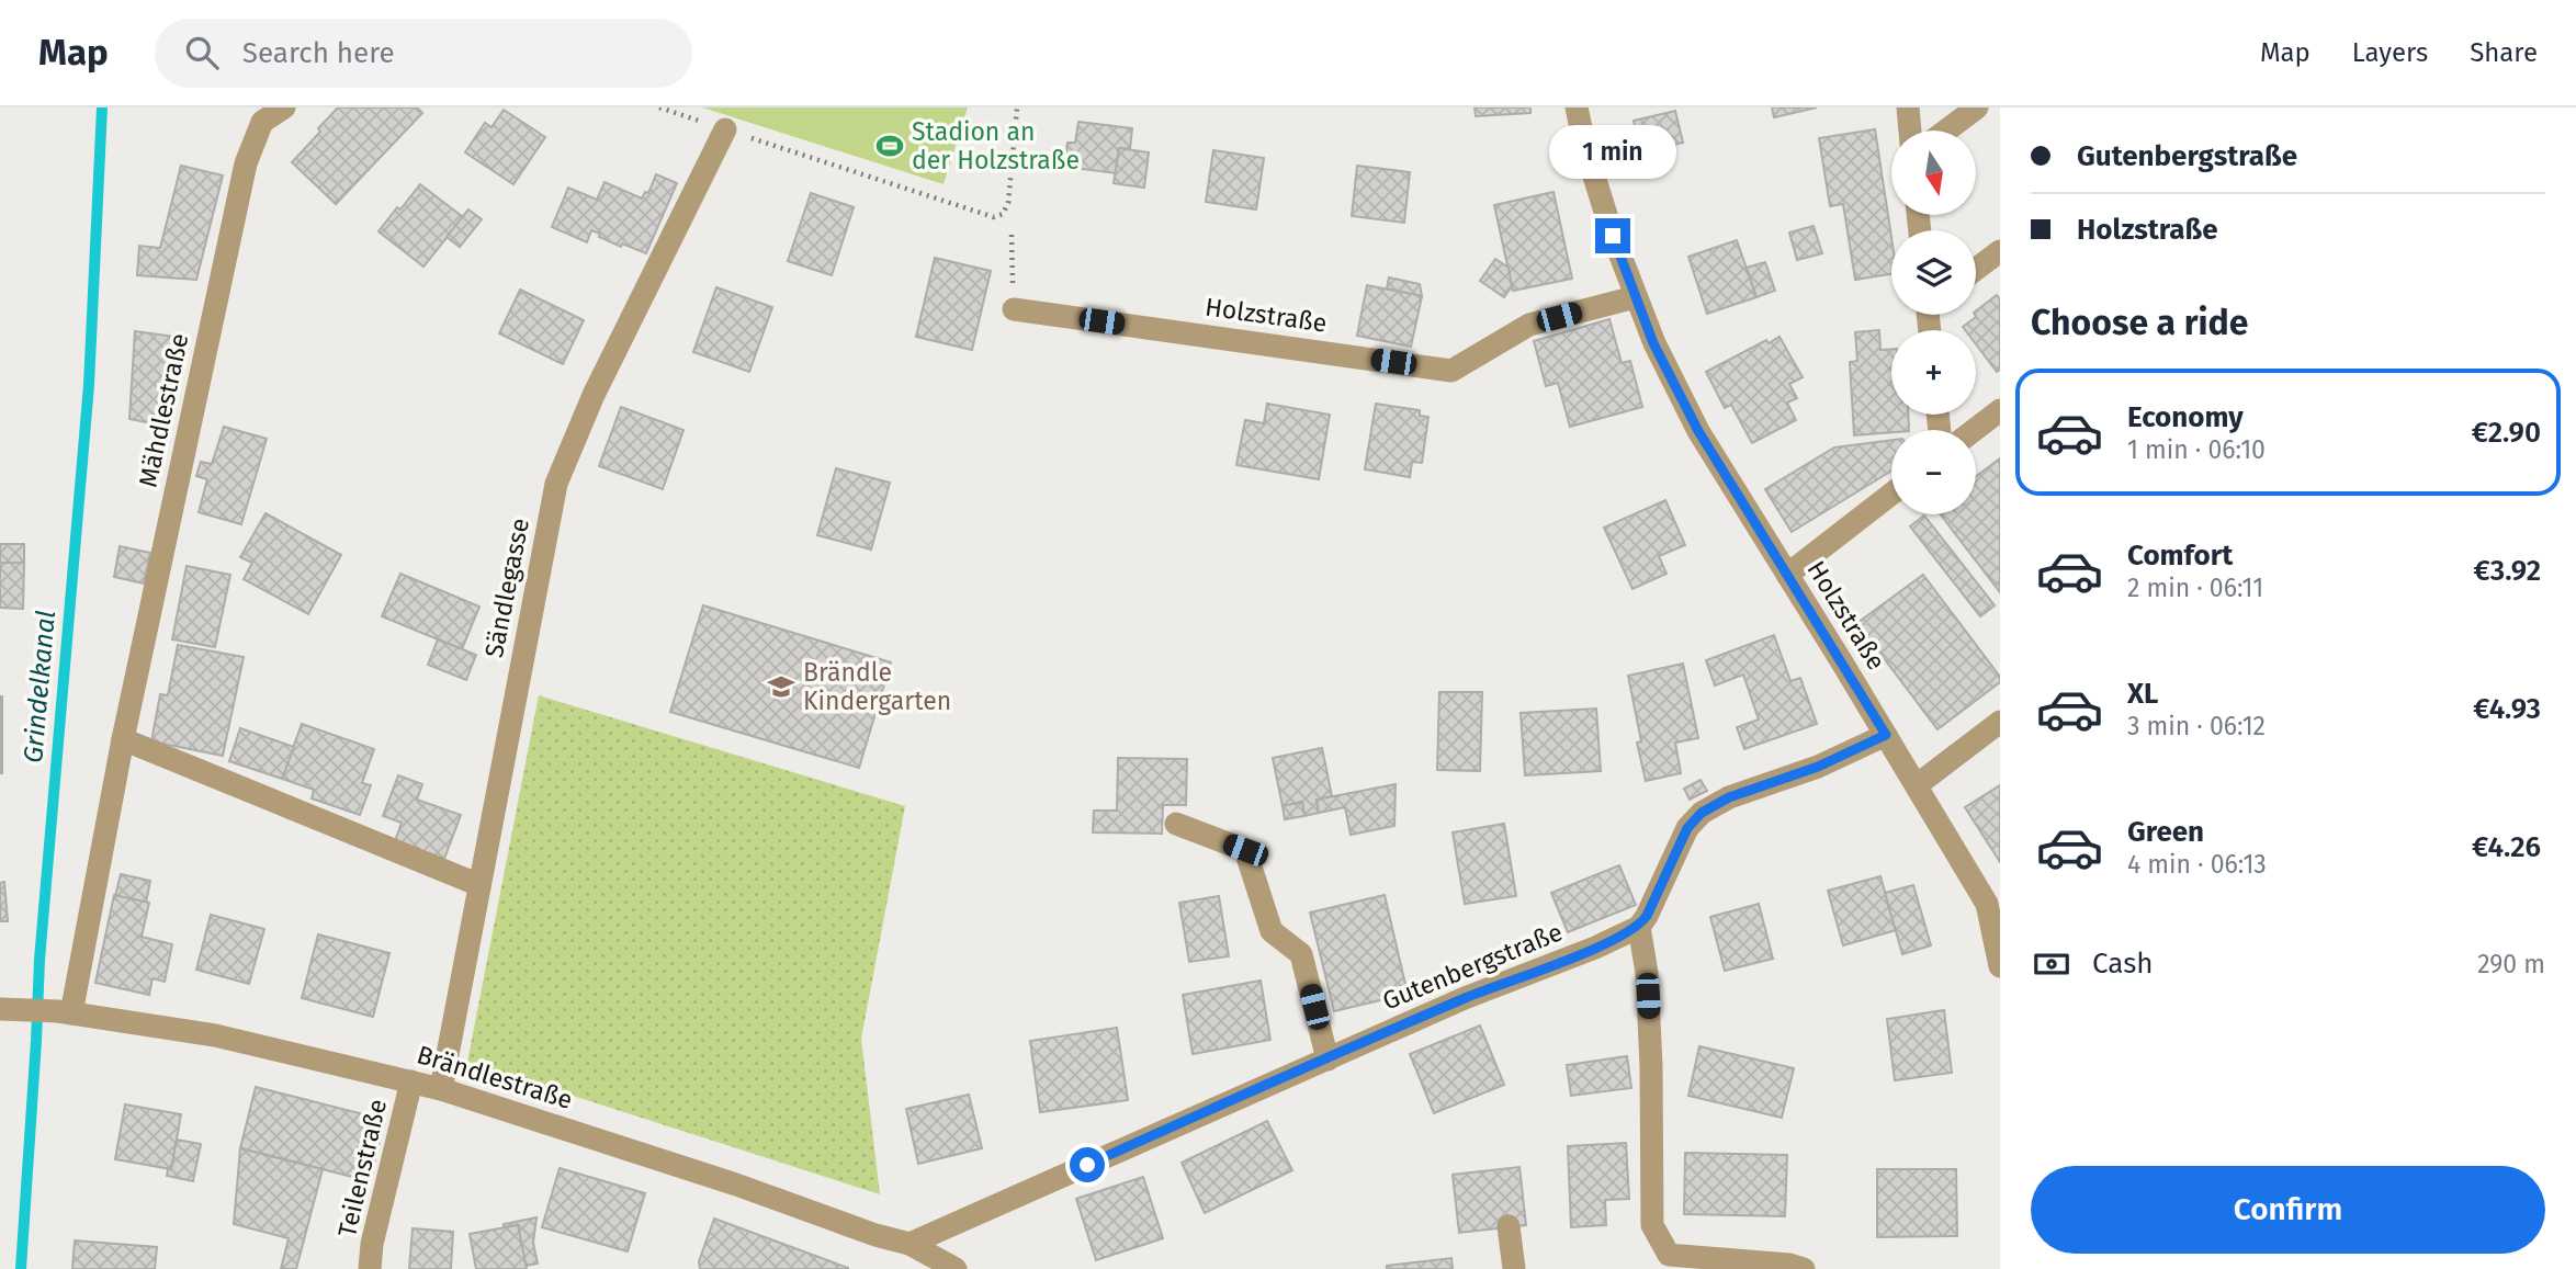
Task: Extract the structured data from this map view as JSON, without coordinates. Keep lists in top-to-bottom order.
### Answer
{
  "streets": {
    "street": [
      "Holzstraße",
      "Mähdlestraße",
      "Sändlegasse",
      "Gutenbergstraße",
      "Brändlestraße",
      "Teilenstraße"
    ]
  },
  "crossings": [
    ["Mähdlestraße", "Brändlestraße"],
    ["Sändlegasse", "Brändlestraße"],
    ["Gutenbergstraße", "Brändlestraße"],
    ["Brändlestraße", "Teilenstraße"]
  ],
  "water": ["Grindelkanal"],
  "places": {
    "sports": ["Stadion an der Holzstraße"],
    "school or university": ["Brändle Kindergarten"]
  },
  "north": "bottom",
  "page": {
    "header": "Map",
    "search": "Search here",
    "nav": ["Map", "Layers", "Share"],
    "banner": ["Gutenbergstraße", "Holzstraße"],
    "bubble": "1 min",
    "map_buttons": ["+", "−"],
    "heading": "Choose a ride",
    "list": [
      {
        "name": "Economy",
        "note": "1 min · 06:10",
        "value": "€2.90"
      },
      {
        "name": "Comfort",
        "note": "2 min · 06:11",
        "value": "€3.92"
      },
      {
        "name": "XL",
        "note": "3 min · 06:12",
        "value": "€4.93"
      },
      {
        "name": "Green",
        "note": "4 min · 06:13",
        "value": "€4.26"
      }
    ],
    "pay": ["Cash", "290 m"],
    "buttons": "Confirm"
  }
}
